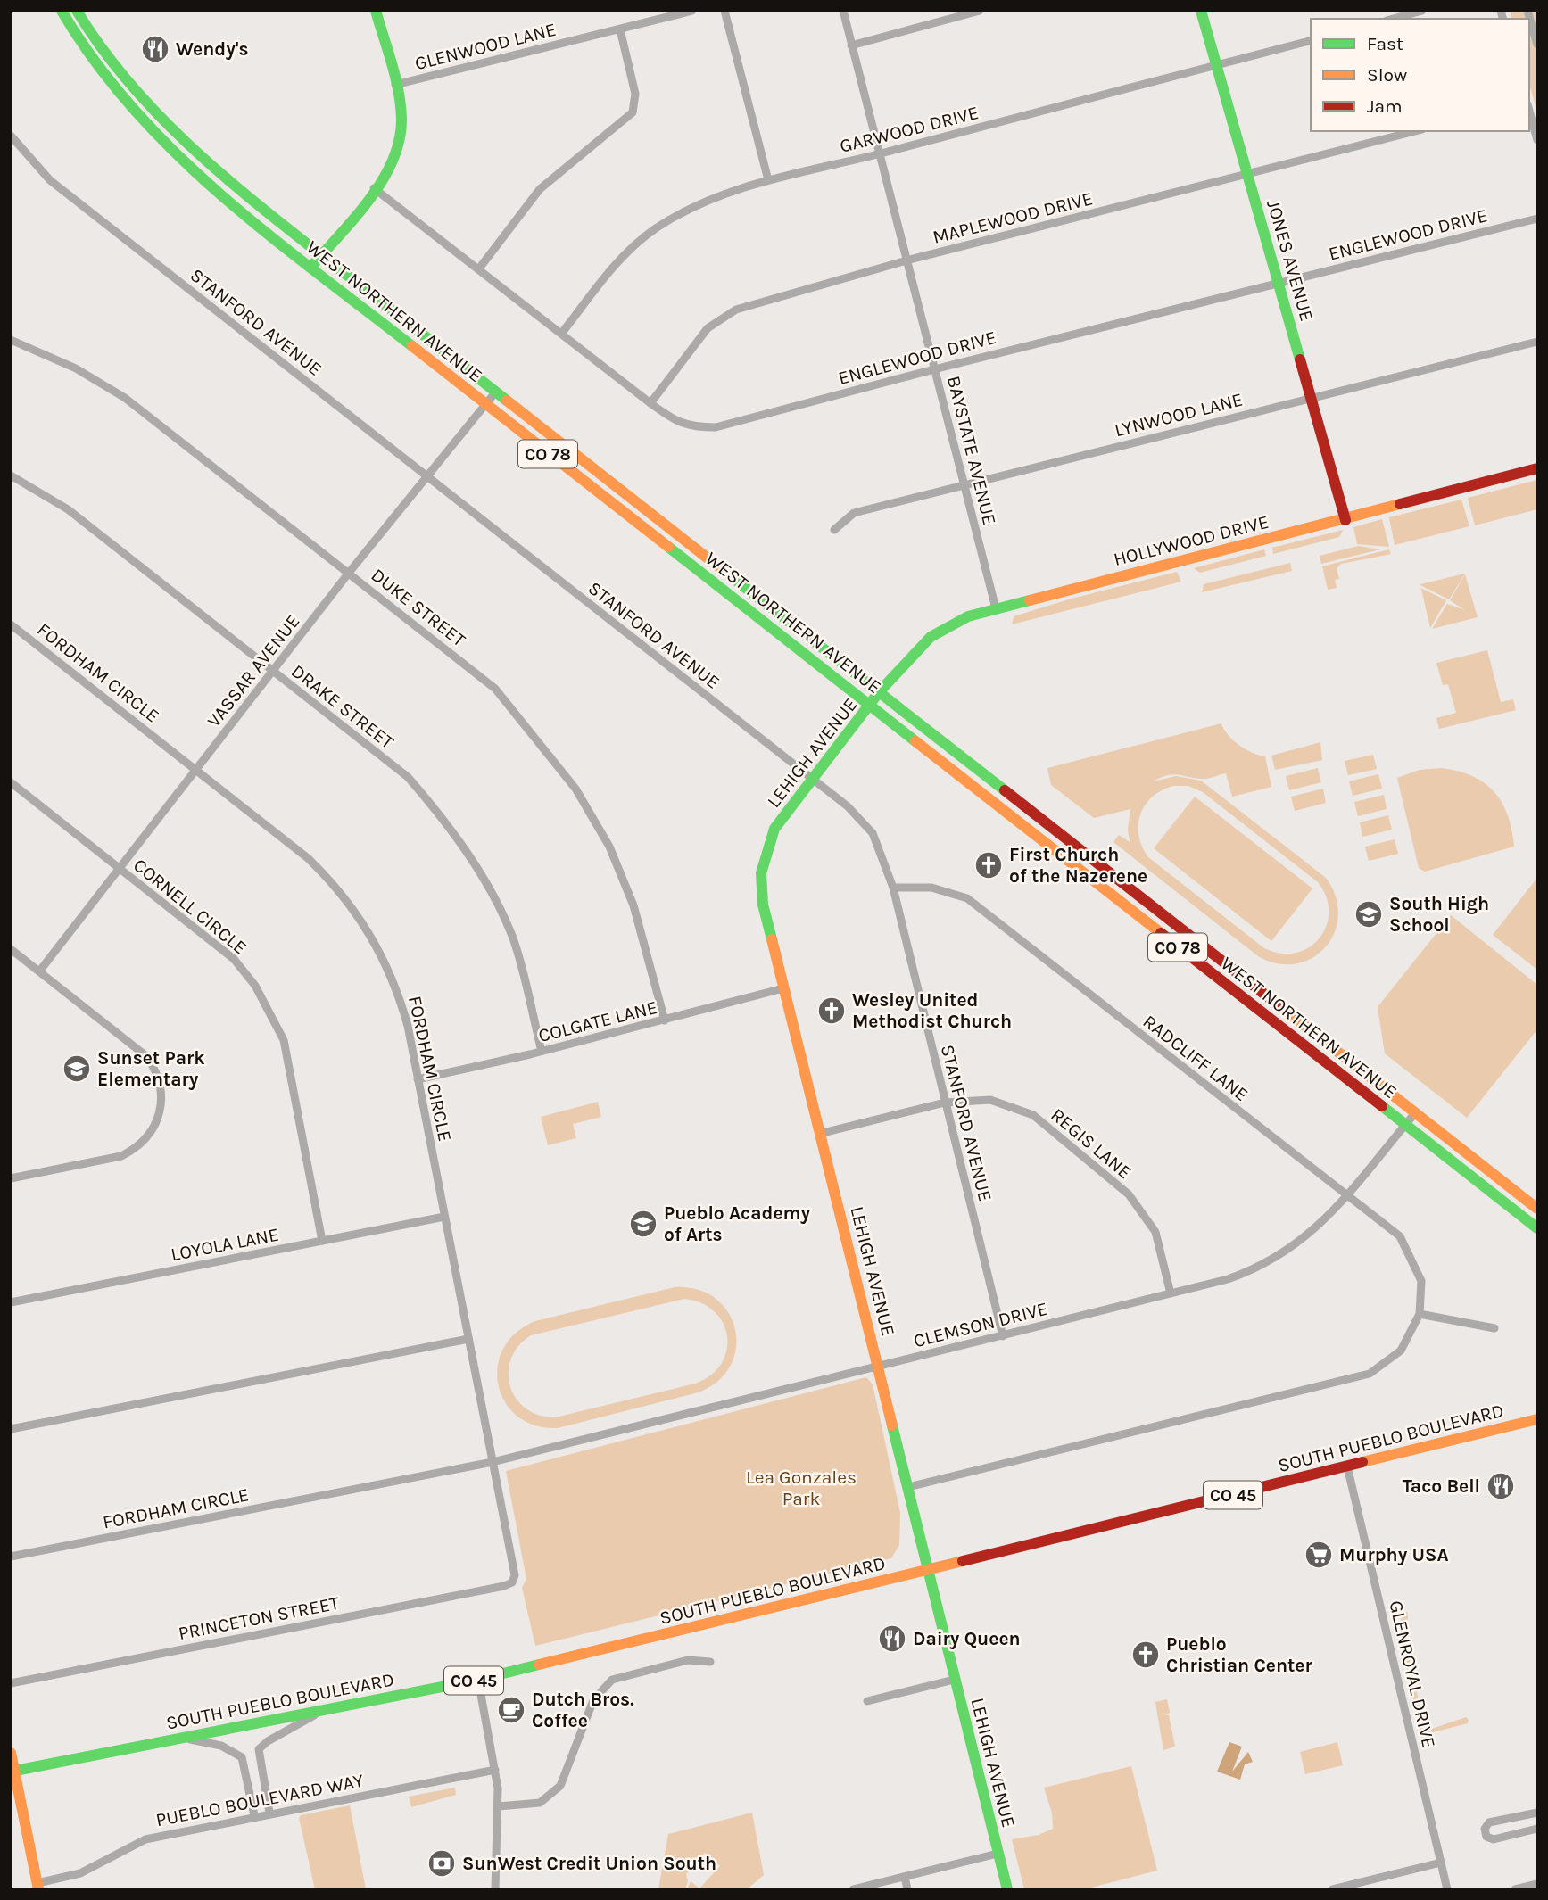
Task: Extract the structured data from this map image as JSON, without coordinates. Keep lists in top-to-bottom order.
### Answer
{
  "streets": {
    "main road": [
      "JONES AVENUE",
      "WEST NORTHERN AVENUE",
      "CO 78",
      "HOLLYWOOD DRIVE",
      "LEHIGH AVENUE",
      "SOUTH PUEBLO BOULEVARD",
      "CO 45"
    ],
    "street": [
      "GLENWOOD LANE",
      "GARWOOD DRIVE",
      "MAPLEWOOD DRIVE",
      "ENGLEWOOD DRIVE",
      "STANFORD AVENUE",
      "LYNWOOD LANE",
      "BAYSTATE AVENUE",
      "DUKE STREET",
      "VASSAR AVENUE",
      "FORDHAM CIRCLE",
      "DRAKE STREET",
      "CORNELL CIRCLE",
      "COLGATE LANE",
      "RADCLIFF LANE",
      "REGIS LANE",
      "LOYOLA LANE",
      "CLEMSON DRIVE",
      "PRINCETON STREET",
      "GLENROYAL DRIVE",
      "PUEBLO BOULEVARD WAY"
    ]
  },
  "crossings": [
    ["GARWOOD DRIVE", "ENGLEWOOD DRIVE"],
    ["GARWOOD DRIVE", "JONES AVENUE"],
    ["GARWOOD DRIVE", "BAYSTATE AVENUE"],
    ["MAPLEWOOD DRIVE", "ENGLEWOOD DRIVE"],
    ["MAPLEWOOD DRIVE", "JONES AVENUE"],
    ["MAPLEWOOD DRIVE", "BAYSTATE AVENUE"],
    ["ENGLEWOOD DRIVE", "JONES AVENUE"],
    ["ENGLEWOOD DRIVE", "BAYSTATE AVENUE"],
    ["JONES AVENUE", "LYNWOOD LANE"],
    ["JONES AVENUE", "HOLLYWOOD DRIVE"],
    ["WEST NORTHERN AVENUE", "HOLLYWOOD DRIVE"],
    ["WEST NORTHERN AVENUE", "VASSAR AVENUE"],
    ["WEST NORTHERN AVENUE", "LEHIGH AVENUE"],
    ["WEST NORTHERN AVENUE", "CLEMSON DRIVE"],
    ["STANFORD AVENUE", "VASSAR AVENUE"],
    ["STANFORD AVENUE", "LEHIGH AVENUE"],
    ["STANFORD AVENUE", "RADCLIFF LANE"],
    ["STANFORD AVENUE", "REGIS LANE"],
    ["STANFORD AVENUE", "CLEMSON DRIVE"],
    ["LYNWOOD LANE", "BAYSTATE AVENUE"],
    ["BAYSTATE AVENUE", "HOLLYWOOD DRIVE"],
    ["HOLLYWOOD DRIVE", "LEHIGH AVENUE"],
    ["DUKE STREET", "VASSAR AVENUE"],
    ["DUKE STREET", "COLGATE LANE"],
    ["VASSAR AVENUE", "FORDHAM CIRCLE"],
    ["VASSAR AVENUE", "DRAKE STREET"],
    ["VASSAR AVENUE", "CORNELL CIRCLE"],
    ["FORDHAM CIRCLE", "COLGATE LANE"],
    ["FORDHAM CIRCLE", "LOYOLA LANE"],
    ["FORDHAM CIRCLE", "CLEMSON DRIVE"],
    ["FORDHAM CIRCLE", "PRINCETON STREET"],
    ["DRAKE STREET", "COLGATE LANE"],
    ["LEHIGH AVENUE", "COLGATE LANE"],
    ["LEHIGH AVENUE", "RADCLIFF LANE"],
    ["LEHIGH AVENUE", "REGIS LANE"],
    ["LEHIGH AVENUE", "CLEMSON DRIVE"],
    ["LEHIGH AVENUE", "SOUTH PUEBLO BOULEVARD"],
    ["CORNELL CIRCLE", "LOYOLA LANE"],
    ["RADCLIFF LANE", "CLEMSON DRIVE"],
    ["REGIS LANE", "CLEMSON DRIVE"],
    ["SOUTH PUEBLO BOULEVARD", "GLENROYAL DRIVE"]
  ],
  "parks": ["Lea Gonzales Park"],
  "places": {
    "restaurant": ["Wendy's", "Taco Bell", "Dairy Queen"],
    "church": ["First Church of the Nazerene", "Wesley United Methodist Church", "Pueblo Christian Center"],
    "school or university": ["South High School", "Sunset Park Elementary", "Pueblo Academy of Arts"],
    "supermarket": ["Murphy USA"],
    "cafe": ["Dutch Bros. Coffee"],
    "bank": ["SunWest Credit Union South"]
  },
  "legend": ["Fast", "Slow", "Jam"]
}
